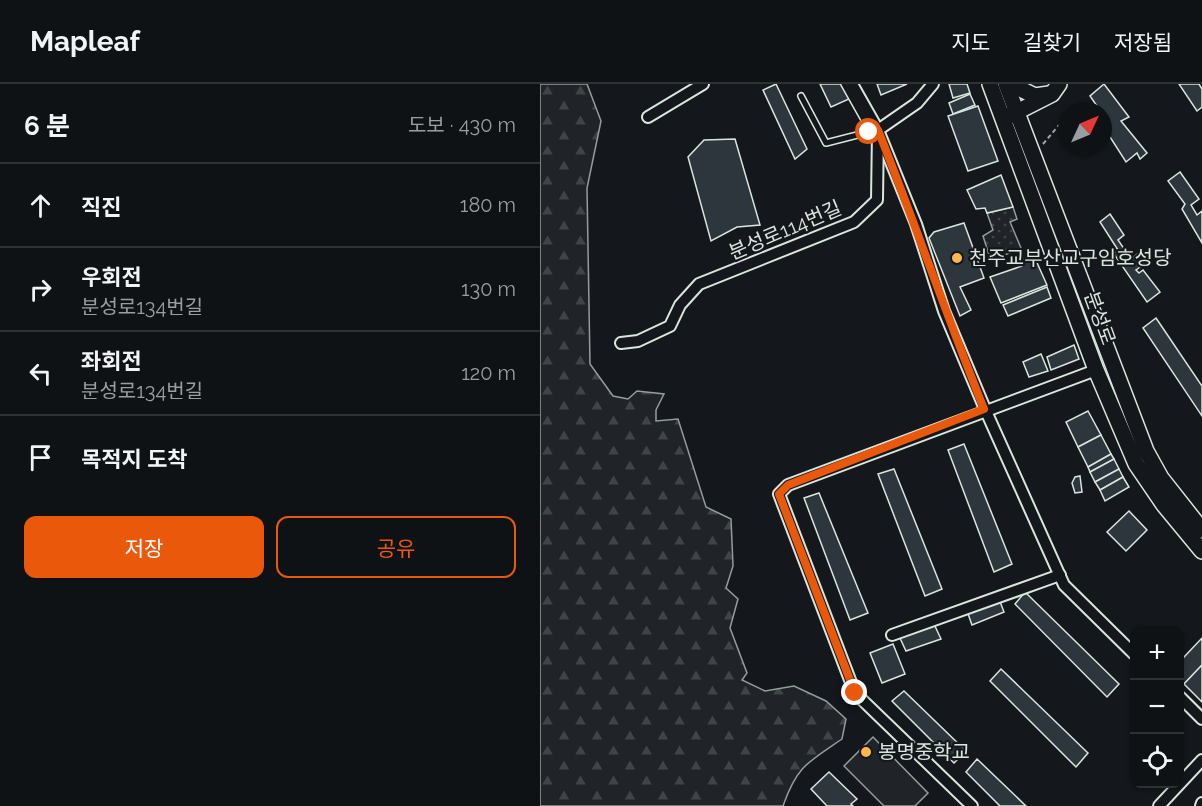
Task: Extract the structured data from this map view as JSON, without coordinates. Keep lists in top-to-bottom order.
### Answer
{
  "streets": {
    "main road": ["분성로"],
    "street": ["분성로114번길"]
  },
  "places": ["천주교부산교구임호성당", "봉명중학교"],
  "north": "top right",
  "page": {
    "header": "Mapleaf",
    "nav": ["지도", "길찾기", "저장됨"],
    "heading": ["6 분", "도보 · 430 m"],
    "list": [
      ["직진", "180 m"],
      ["우회전", "분성로134번길", "130 m"],
      ["좌회전", "분성로134번길", "120 m"],
      "목적지 도착"
    ],
    "buttons": ["저장", "공유"],
    "map_buttons": ["+", "−"]
  }
}
